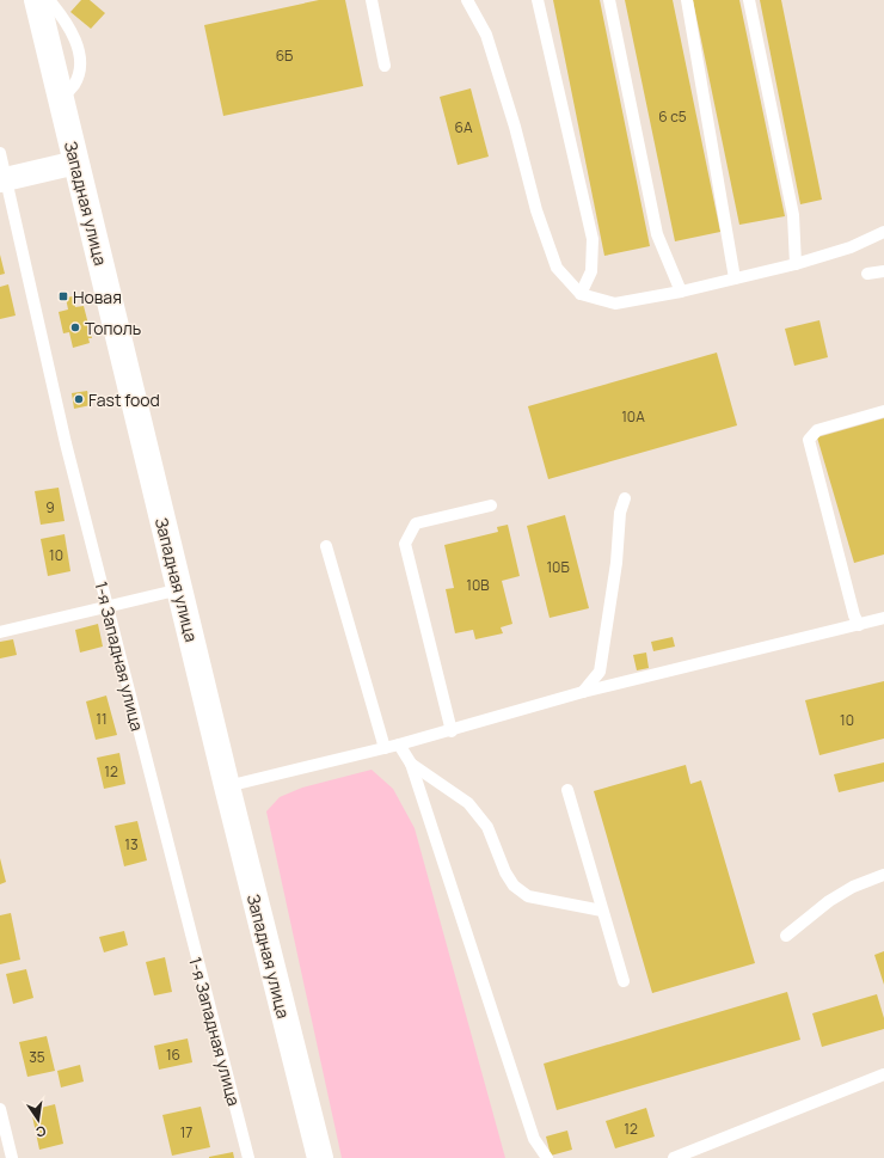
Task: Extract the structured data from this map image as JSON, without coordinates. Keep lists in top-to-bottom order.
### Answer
{
  "streets": {
    "main road": ["Западная улица"],
    "lane": ["1-я Западная улица"]
  },
  "places": {
    "transit": ["Новая"],
    "other": ["Тополь", "Fast food"]
  },
  "house_numbers": [
    "6Б",
    "6 с5",
    "6А",
    "10А",
    "9",
    "10",
    "10Б",
    "10В",
    "11",
    "10",
    "12",
    "13",
    "16",
    "35",
    "12",
    "17"
  ],
  "north": "bottom"
}
